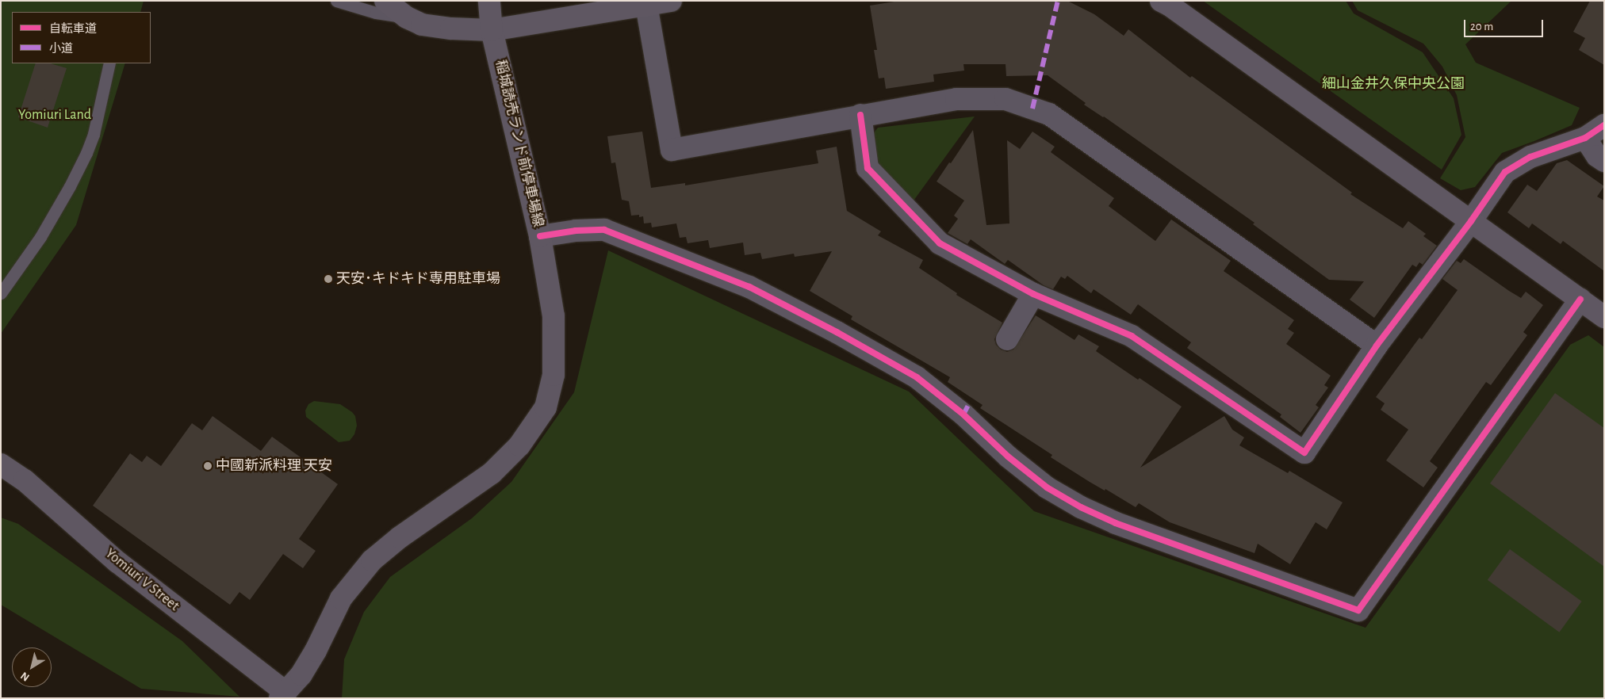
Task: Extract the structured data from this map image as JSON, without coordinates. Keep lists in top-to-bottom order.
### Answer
{
  "streets": {
    "street": ["稲城読売ランド前停車場線", "Yomiuri V Street"]
  },
  "crossings": [
    ["稲城読売ランド前停車場線", "Yomiuri V Street"]
  ],
  "parks": ["細山金井久保中央公園", "Yomiuri Land"],
  "places": ["天安･キドキド専用駐車場", "中國新派料理 天安"],
  "legend": ["自転車道", "小道"],
  "scale_bar": "20 m",
  "north": "bottom left"
}
